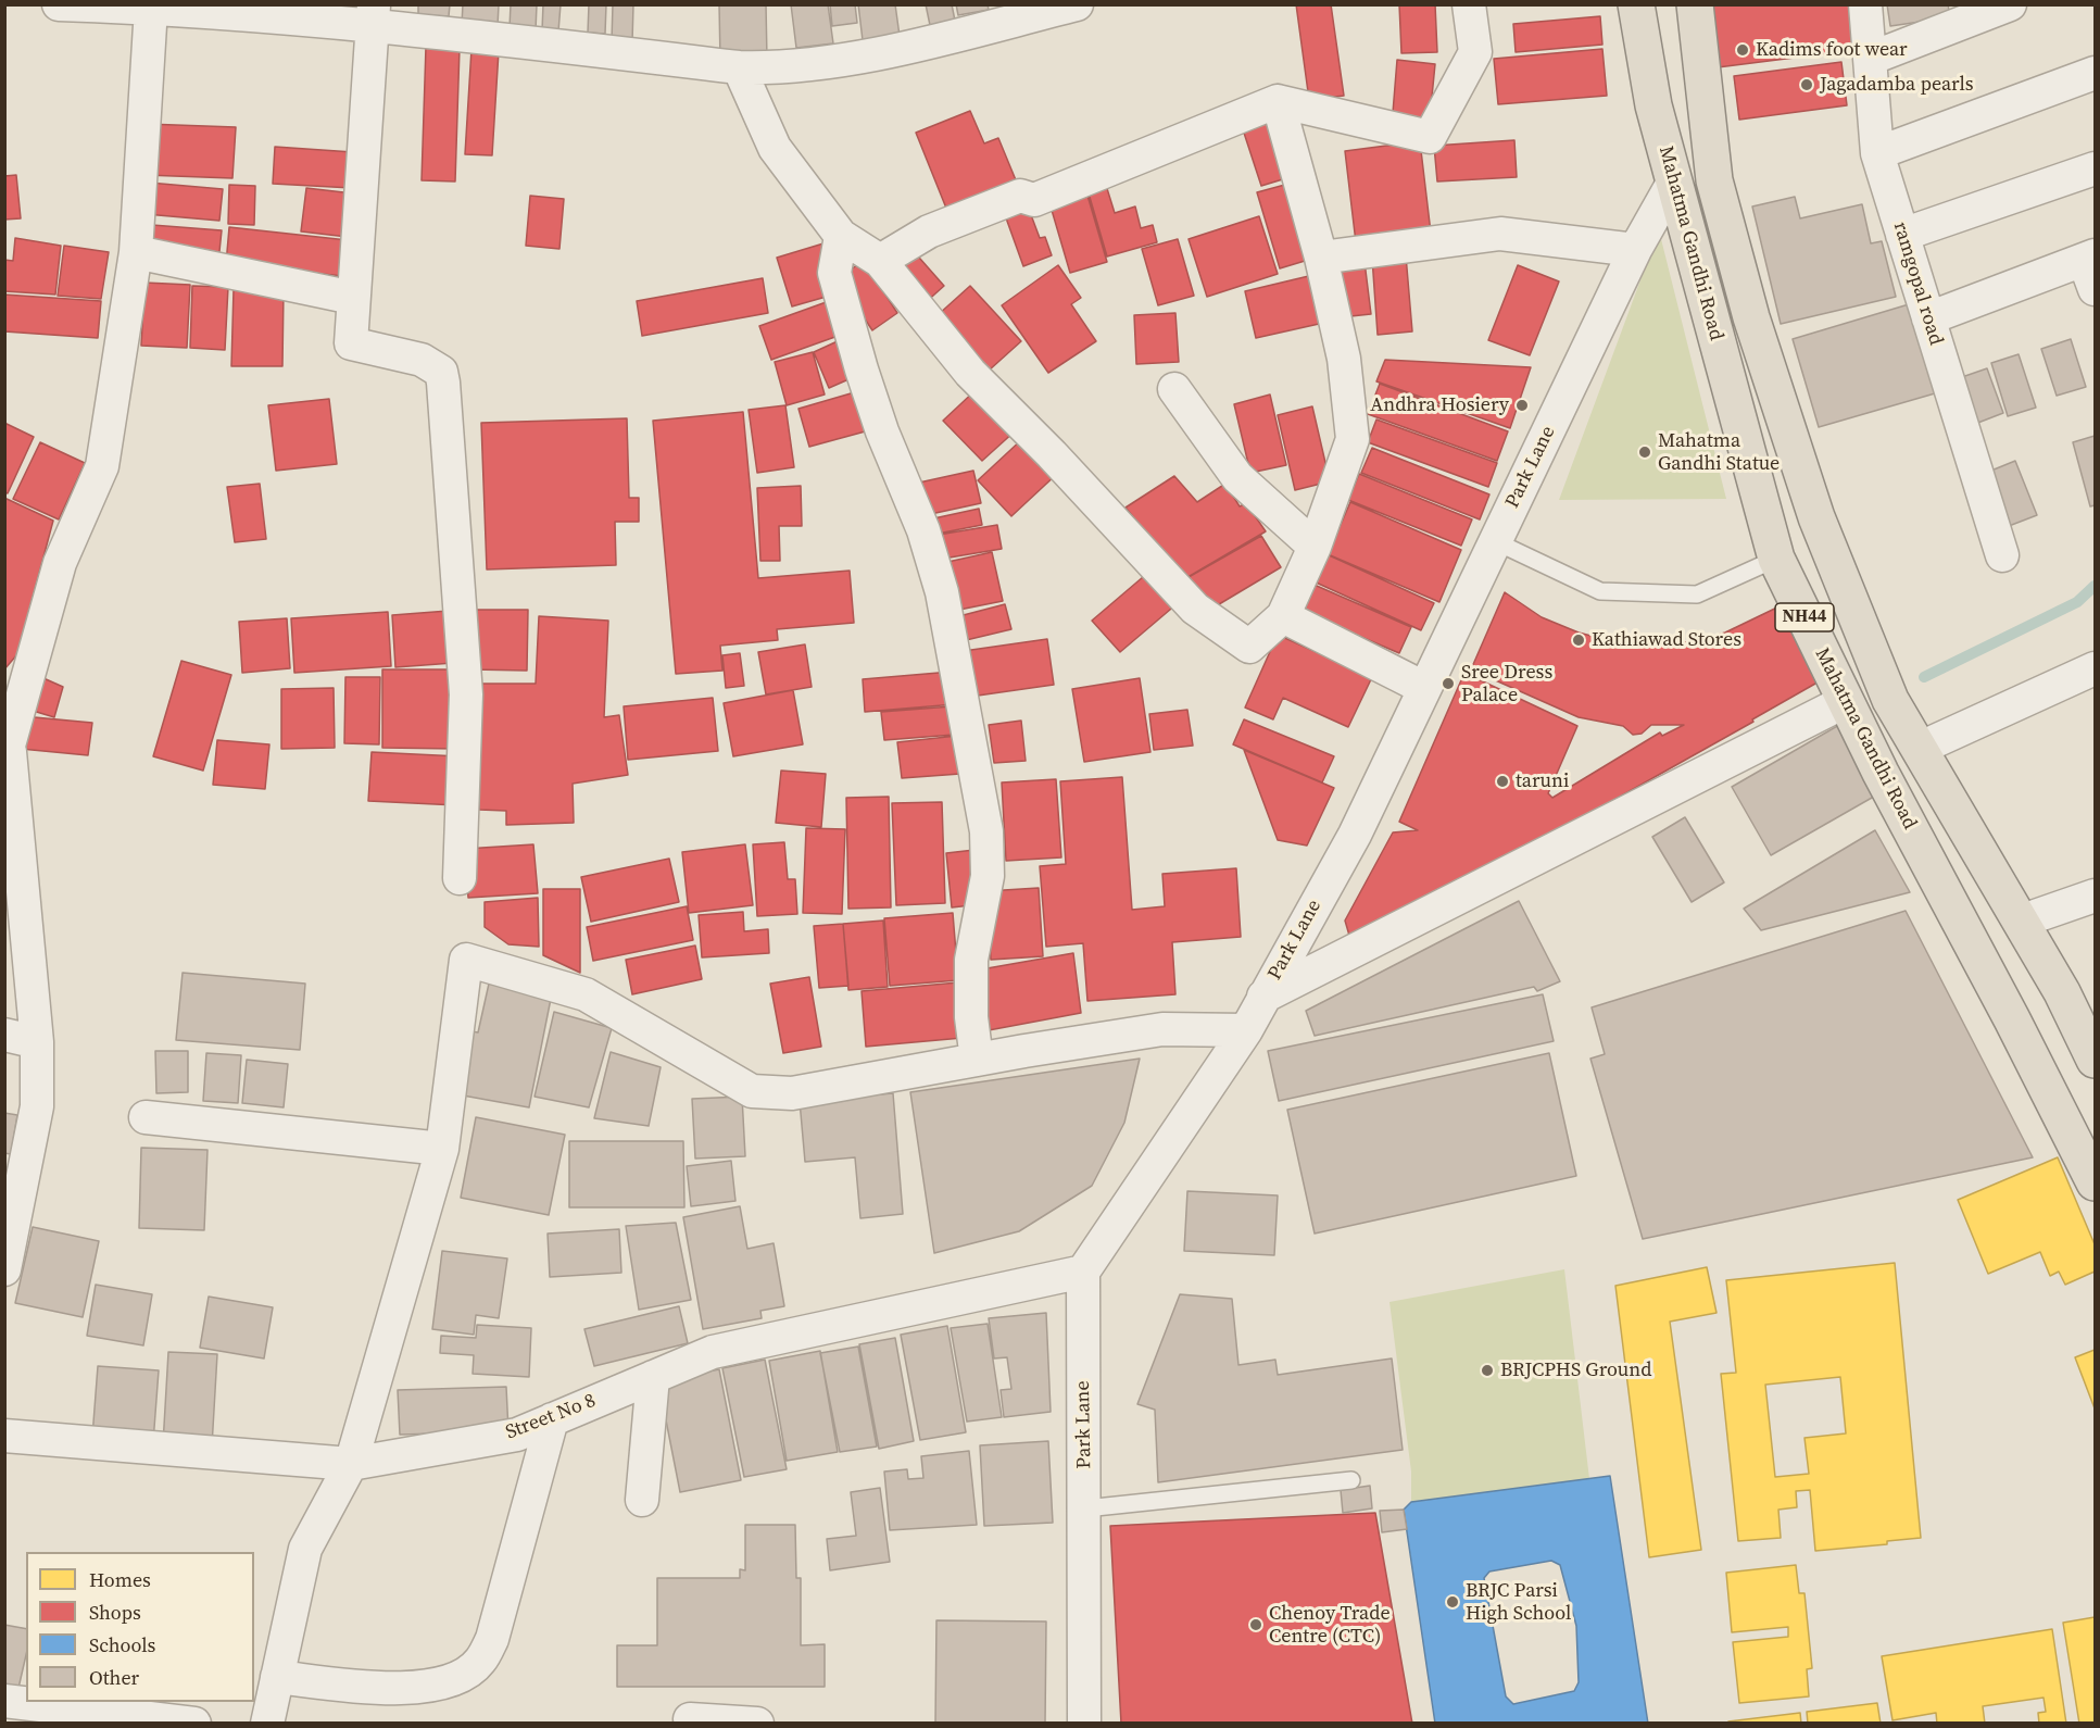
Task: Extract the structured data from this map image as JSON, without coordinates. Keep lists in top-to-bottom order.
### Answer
{
  "streets": {
    "highway": ["Mahatma Gandhi Road", "NH44"],
    "street": ["ramgopal road", "Park Lane", "Street No 8"]
  },
  "crossings": [
    ["Mahatma Gandhi Road", "Park Lane"],
    ["Park Lane", "Street No 8"]
  ],
  "places": [
    "Kadims foot wear",
    "Jagadamba pearls",
    "Andhra Hosiery",
    "Mahatma Gandhi Statue",
    "Kathiawad Stores",
    "Sree Dress Palace",
    "taruni",
    "BRJCPHS Ground",
    "BRJC Parsi High School",
    "Chenoy Trade Centre (CTC)"
  ],
  "legend": [
    "Homes",
    "Shops",
    "Schools",
    "Other"
  ]
}
